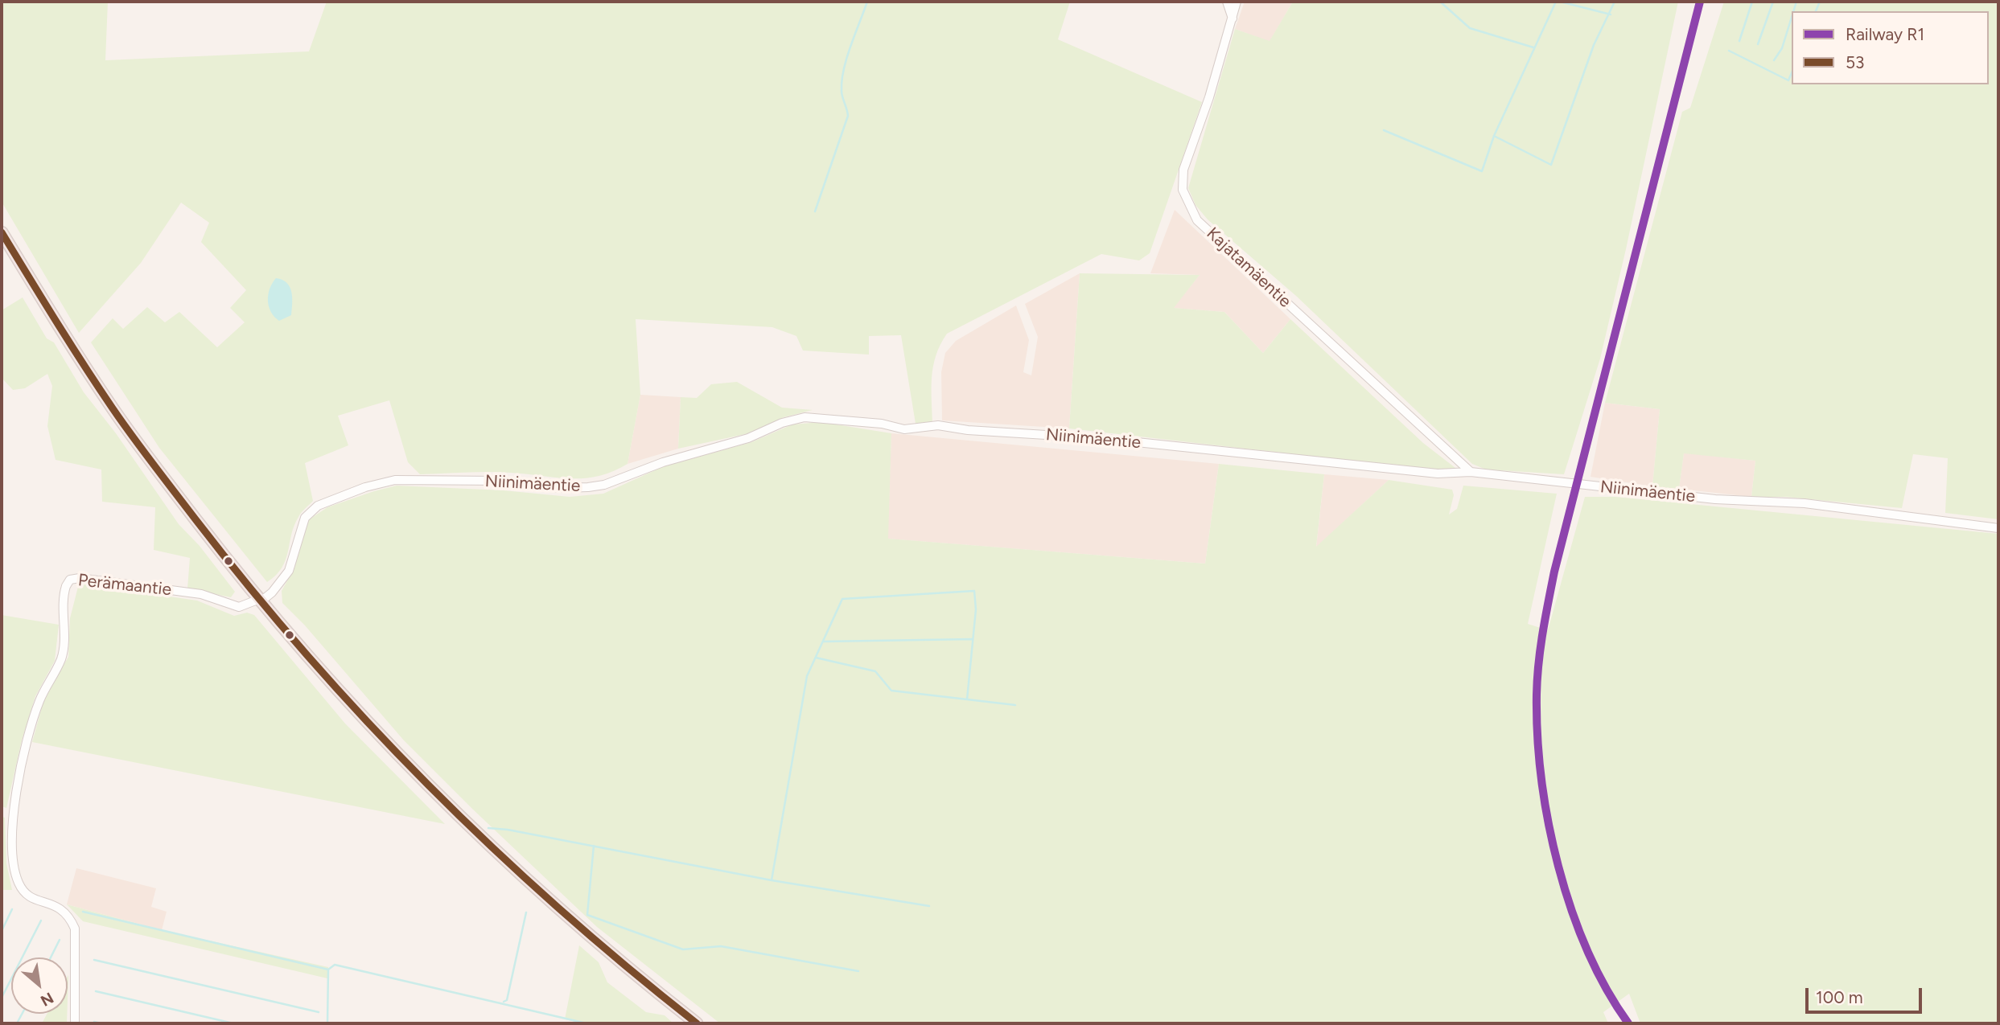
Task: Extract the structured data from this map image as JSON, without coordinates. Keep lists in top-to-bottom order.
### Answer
{
  "streets": {
    "street": ["Kajatamäentie", "Niinimäentie", "Perämaantie"]
  },
  "crossings": [
    ["Kajatamäentie", "Niinimäentie"],
    ["Niinimäentie", "Perämaantie"]
  ],
  "lines": ["rail line R1", "transit line 53"],
  "legend": ["Railway R1", "53"],
  "scale_bar": "100 m",
  "north": "bottom right"
}
